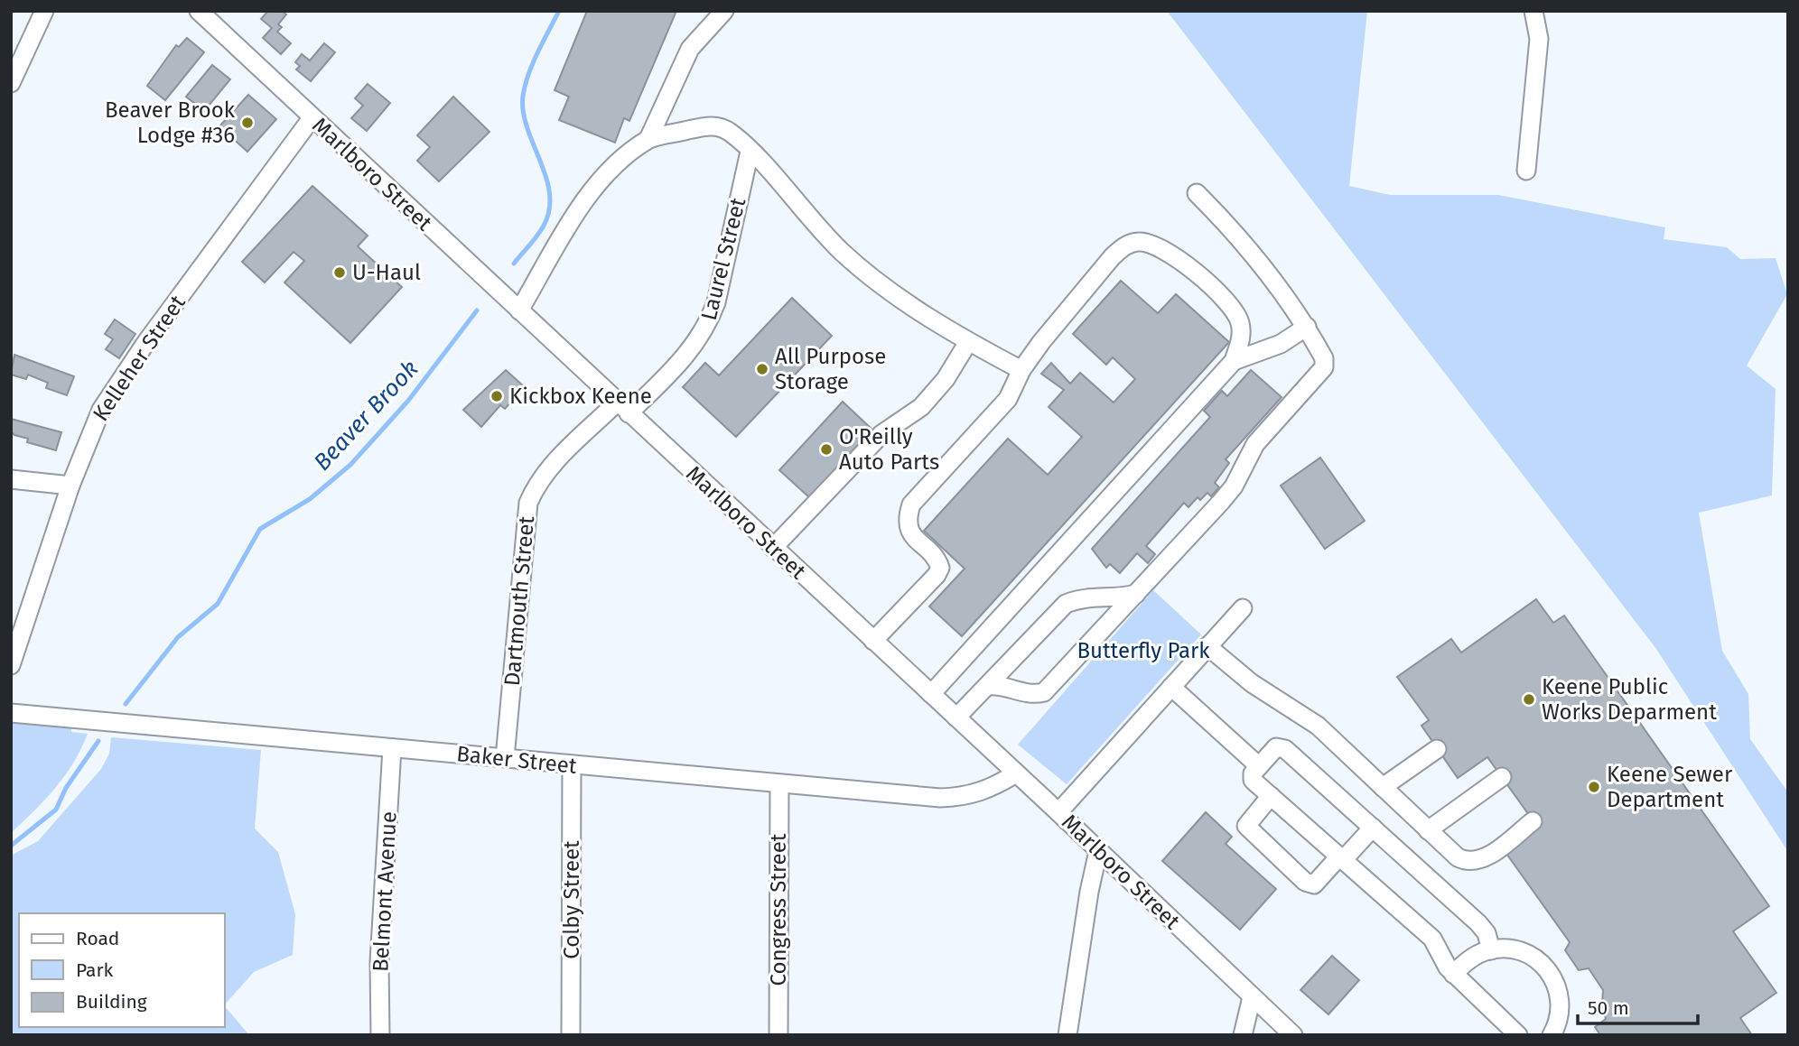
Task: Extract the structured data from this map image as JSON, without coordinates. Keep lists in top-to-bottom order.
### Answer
{
  "streets": {
    "street": [
      "Marlboro Street",
      "Laurel Street",
      "Kelleher Street",
      "Dartmouth Street",
      "Baker Street",
      "Belmont Avenue",
      "Colby Street",
      "Congress Street"
    ]
  },
  "crossings": [
    ["Marlboro Street", "Laurel Street"],
    ["Marlboro Street", "Kelleher Street"],
    ["Marlboro Street", "Dartmouth Street"],
    ["Marlboro Street", "Baker Street"],
    ["Laurel Street", "Dartmouth Street"],
    ["Dartmouth Street", "Baker Street"],
    ["Baker Street", "Belmont Avenue"],
    ["Baker Street", "Colby Street"],
    ["Baker Street", "Congress Street"]
  ],
  "water": ["Beaver Brook"],
  "parks": ["Butterfly Park"],
  "places": [
    "Beaver Brook Lodge #36",
    "U-Haul",
    "All Purpose Storage",
    "Kickbox Keene",
    "O'Reilly Auto Parts",
    "Keene Public Works Deparment",
    "Keene Sewer Department"
  ],
  "legend": ["Road", "Park", "Building"],
  "scale_bar": "50 m"
}
